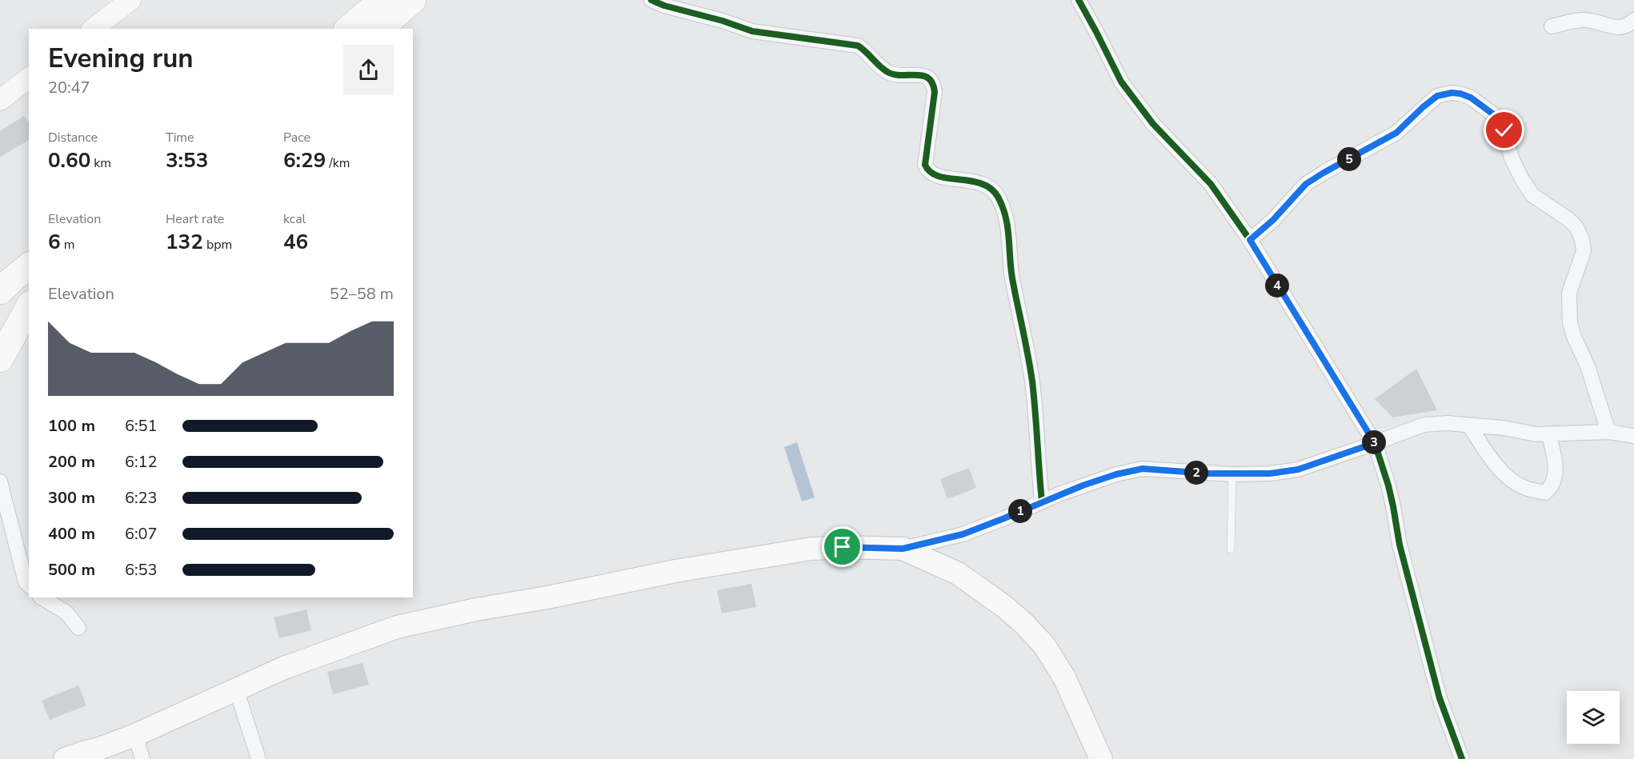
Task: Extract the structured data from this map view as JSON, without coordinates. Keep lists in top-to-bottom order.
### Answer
{
  "page": {
    "heading": ["Evening run", "20:47"],
    "stats": [
      ["Distance", "0.60 km"],
      ["Time", "3:53"],
      ["Pace", "6:29 /km"],
      ["Elevation", "6 m"],
      ["Heart rate", "132 bpm"],
      ["kcal", "46"]
    ],
    "pins": [
      "5",
      "4",
      "3",
      "2",
      "1"
    ],
    "chart": ["Elevation", "52–58 m"],
    "list": [
      {
        "name": "100 m",
        "note": "6:51"
      },
      {
        "name": "200 m",
        "note": "6:12"
      },
      {
        "name": "300 m",
        "note": "6:23"
      },
      {
        "name": "400 m",
        "note": "6:07"
      },
      {
        "name": "500 m",
        "note": "6:53"
      }
    ]
  }
}
